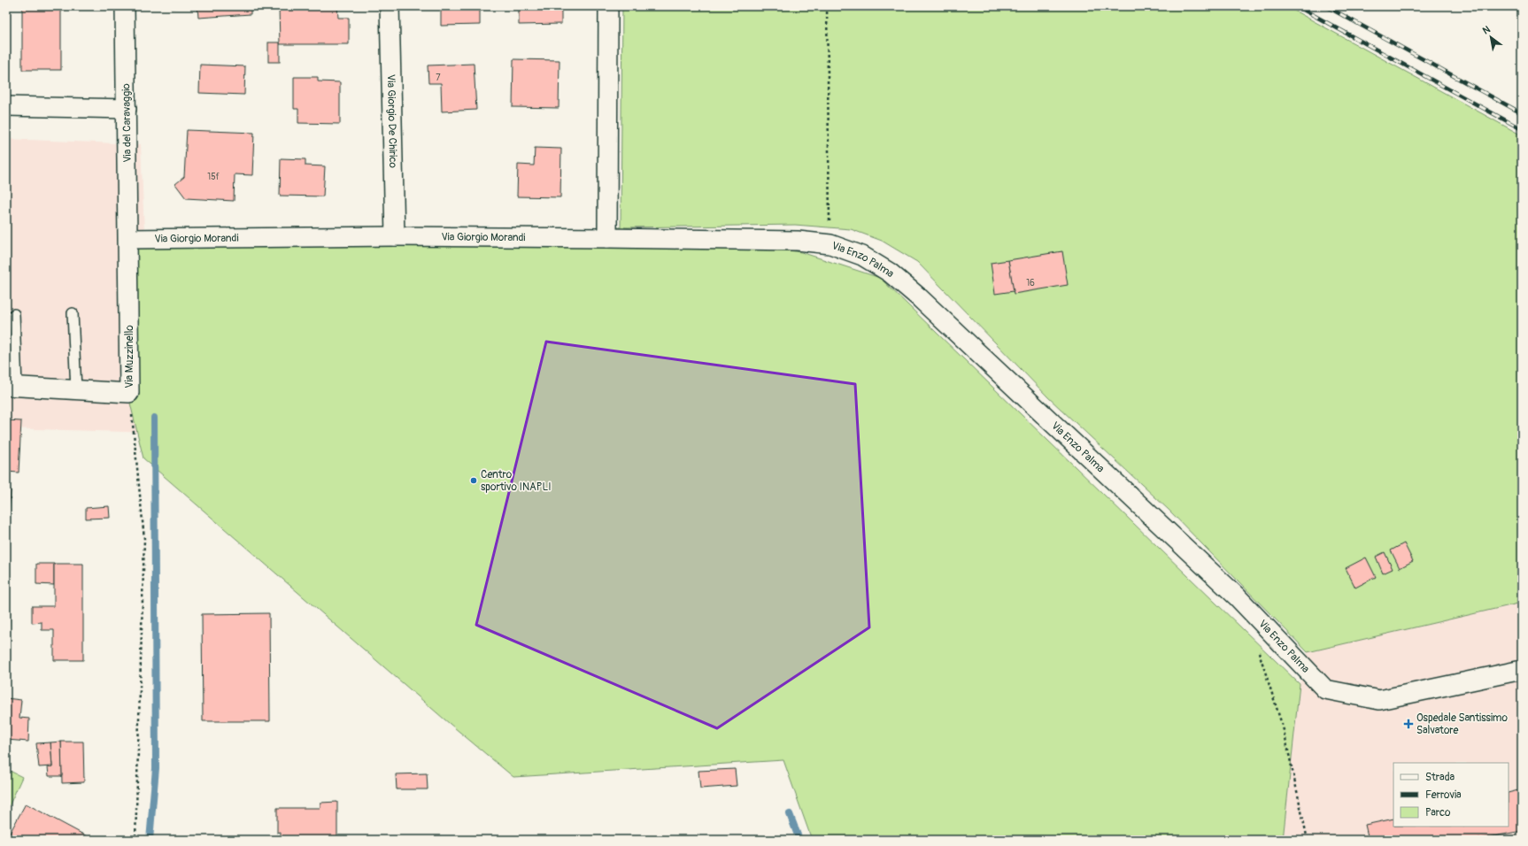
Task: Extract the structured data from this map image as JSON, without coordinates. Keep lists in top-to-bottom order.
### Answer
{
  "streets": {
    "street": [
      "Via Giorgio De Chirico",
      "Via del Caravaggio",
      "Via Giorgio Morandi",
      "Via Enzo Palma",
      "Via Muzzinello"
    ]
  },
  "crossings": [
    ["Via Giorgio De Chirico", "Via Giorgio Morandi"],
    ["Via del Caravaggio", "Via Giorgio Morandi"],
    ["Via del Caravaggio", "Via Muzzinello"],
    ["Via Giorgio Morandi", "Via Enzo Palma"],
    ["Via Giorgio Morandi", "Via Muzzinello"]
  ],
  "places": {
    "other": ["Centro sportivo INAPLI"],
    "health": ["Ospedale Santissimo Salvatore"]
  },
  "house_numbers": ["7", "15f", "16"],
  "legend": ["Strada", "Ferrovia", "Parco"],
  "north": "top left"
}
